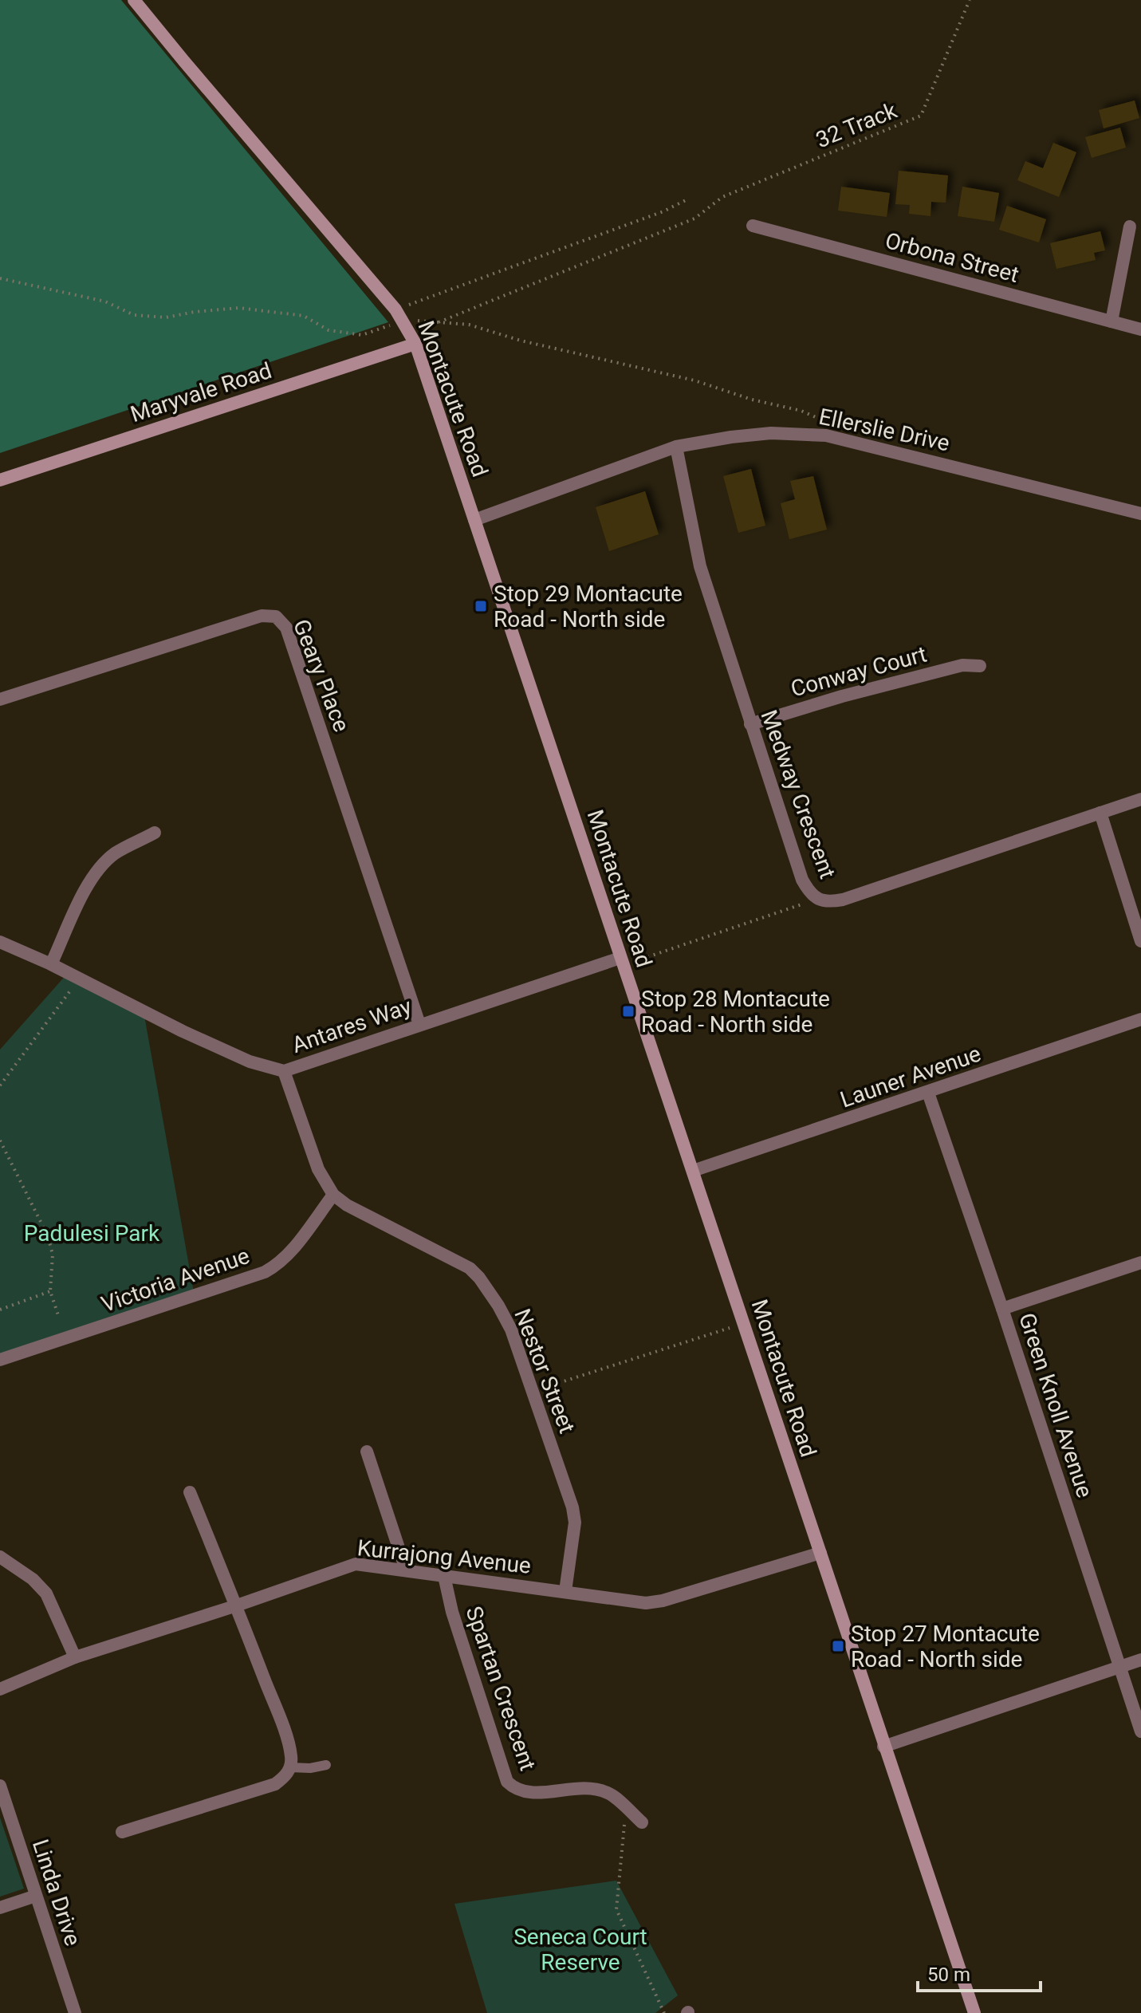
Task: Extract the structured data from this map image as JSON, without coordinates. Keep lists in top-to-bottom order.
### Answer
{
  "streets": {
    "main road": ["Maryvale Road", "Montacute Road"],
    "street": [
      "Orbona Street",
      "Ellerslie Drive",
      "Conway Court",
      "Geary Place",
      "Medway Crescent",
      "Antares Way",
      "Launer Avenue",
      "Victoria Avenue",
      "Nestor Street",
      "Green Knoll Avenue",
      "Kurrajong Avenue",
      "Spartan Crescent",
      "Linda Drive"
    ],
    "path": ["32 Track"]
  },
  "crossings": [
    ["Maryvale Road", "Montacute Road"],
    ["Montacute Road", "Ellerslie Drive"],
    ["Montacute Road", "Antares Way"],
    ["Montacute Road", "Launer Avenue"],
    ["Montacute Road", "Kurrajong Avenue"],
    ["Ellerslie Drive", "Medway Crescent"],
    ["Conway Court", "Medway Crescent"],
    ["Geary Place", "Antares Way"],
    ["Antares Way", "Nestor Street"],
    ["Launer Avenue", "Green Knoll Avenue"],
    ["Victoria Avenue", "Nestor Street"],
    ["Nestor Street", "Kurrajong Avenue"],
    ["Kurrajong Avenue", "Spartan Crescent"]
  ],
  "parks": ["Padulesi Park", "Seneca Court Reserve"],
  "places": {
    "transit": ["Stop 29 Montacute Road - North side", "Stop 28 Montacute Road - North side", "Stop 27 Montacute Road - North side"]
  },
  "scale_bar": "50 m"
}
